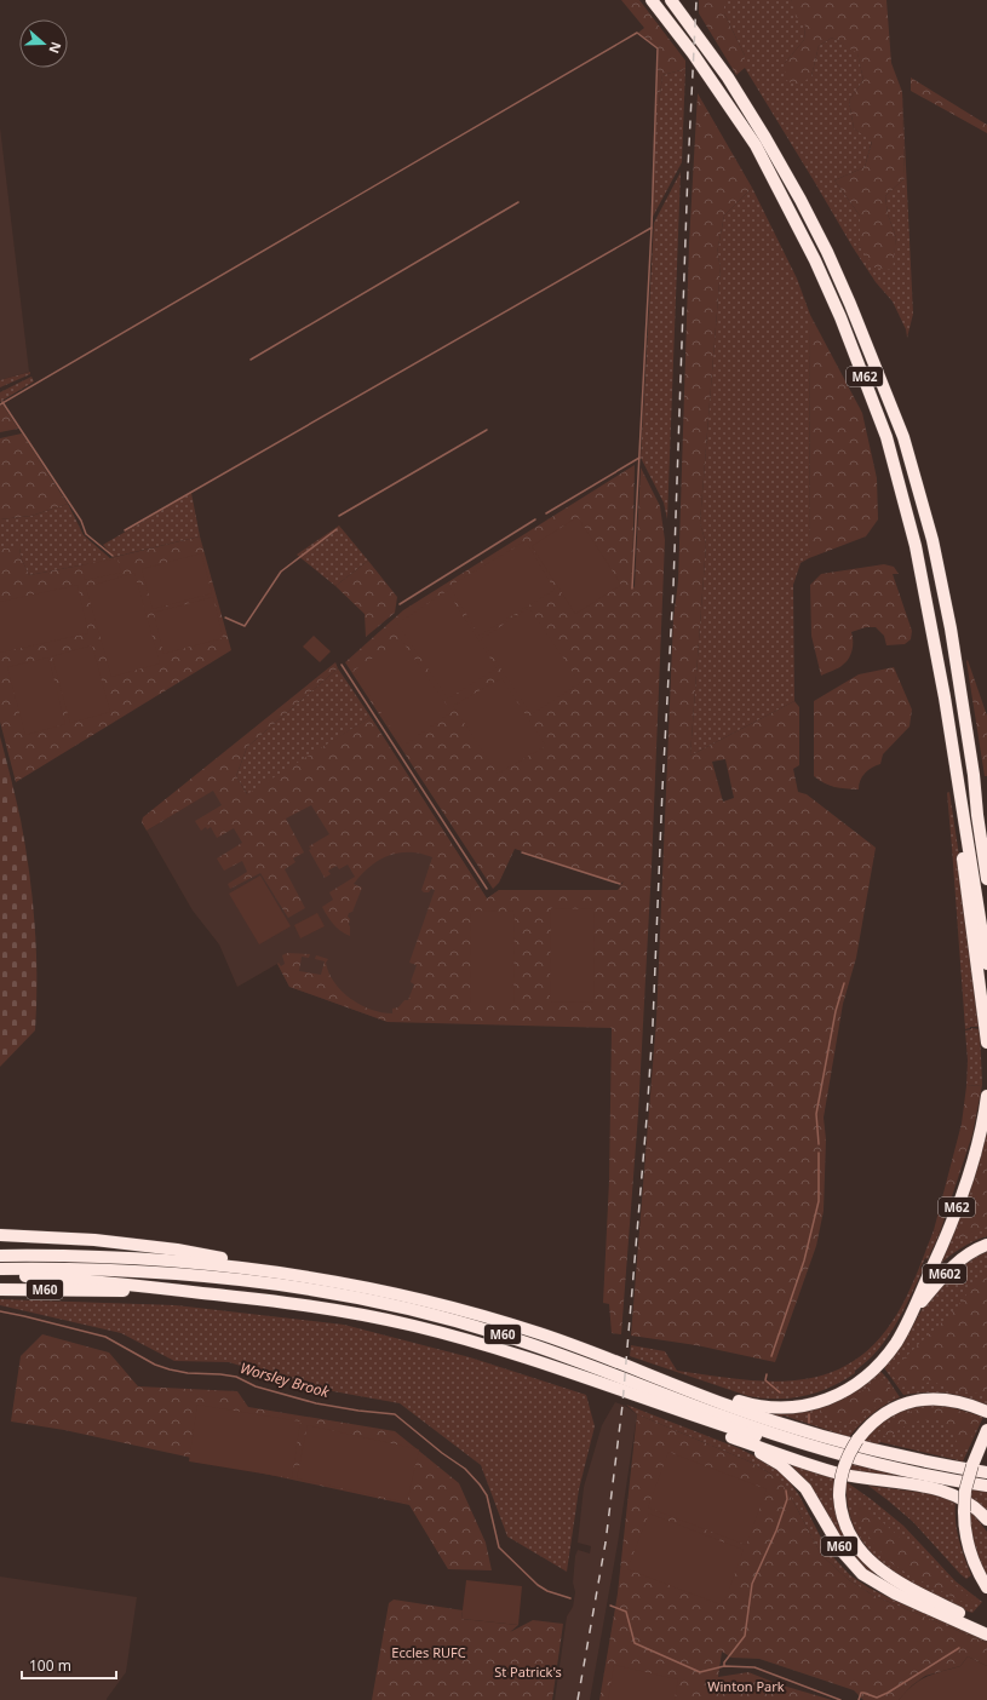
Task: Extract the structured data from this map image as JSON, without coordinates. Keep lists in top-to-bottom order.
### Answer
{
  "streets": {
    "highway": ["M62", "M602", "M60"]
  },
  "crossings": [
    ["M62", "M602"],
    ["M62", "M60"],
    ["M602", "M60"]
  ],
  "water": ["Worsley Brook"],
  "parks": ["Eccles RUFC", "St Patrick's", "Winton Park"],
  "scale_bar": "100 m",
  "north": "right"
}
